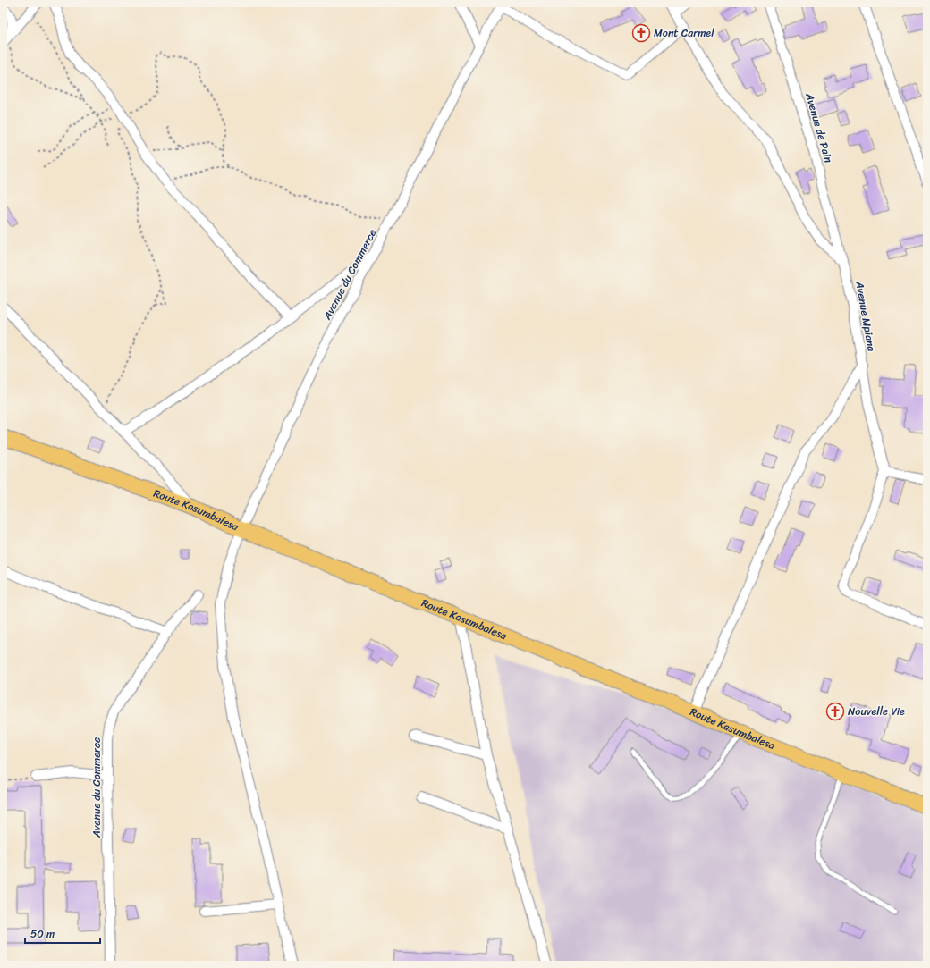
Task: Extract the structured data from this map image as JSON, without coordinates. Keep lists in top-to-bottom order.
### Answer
{
  "streets": {
    "highway": ["Route Kasumbalesa"],
    "street": ["Avenue de Pain", "Avenue du Commerce", "Avenue Mpiana"]
  },
  "crossings": [
    ["Avenue de Pain", "Avenue Mpiana"],
    ["Avenue du Commerce", "Route Kasumbalesa"]
  ],
  "places": {
    "church": ["Mont Carmel", "Nouvelle Vie"]
  },
  "scale_bar": "50 m"
}
